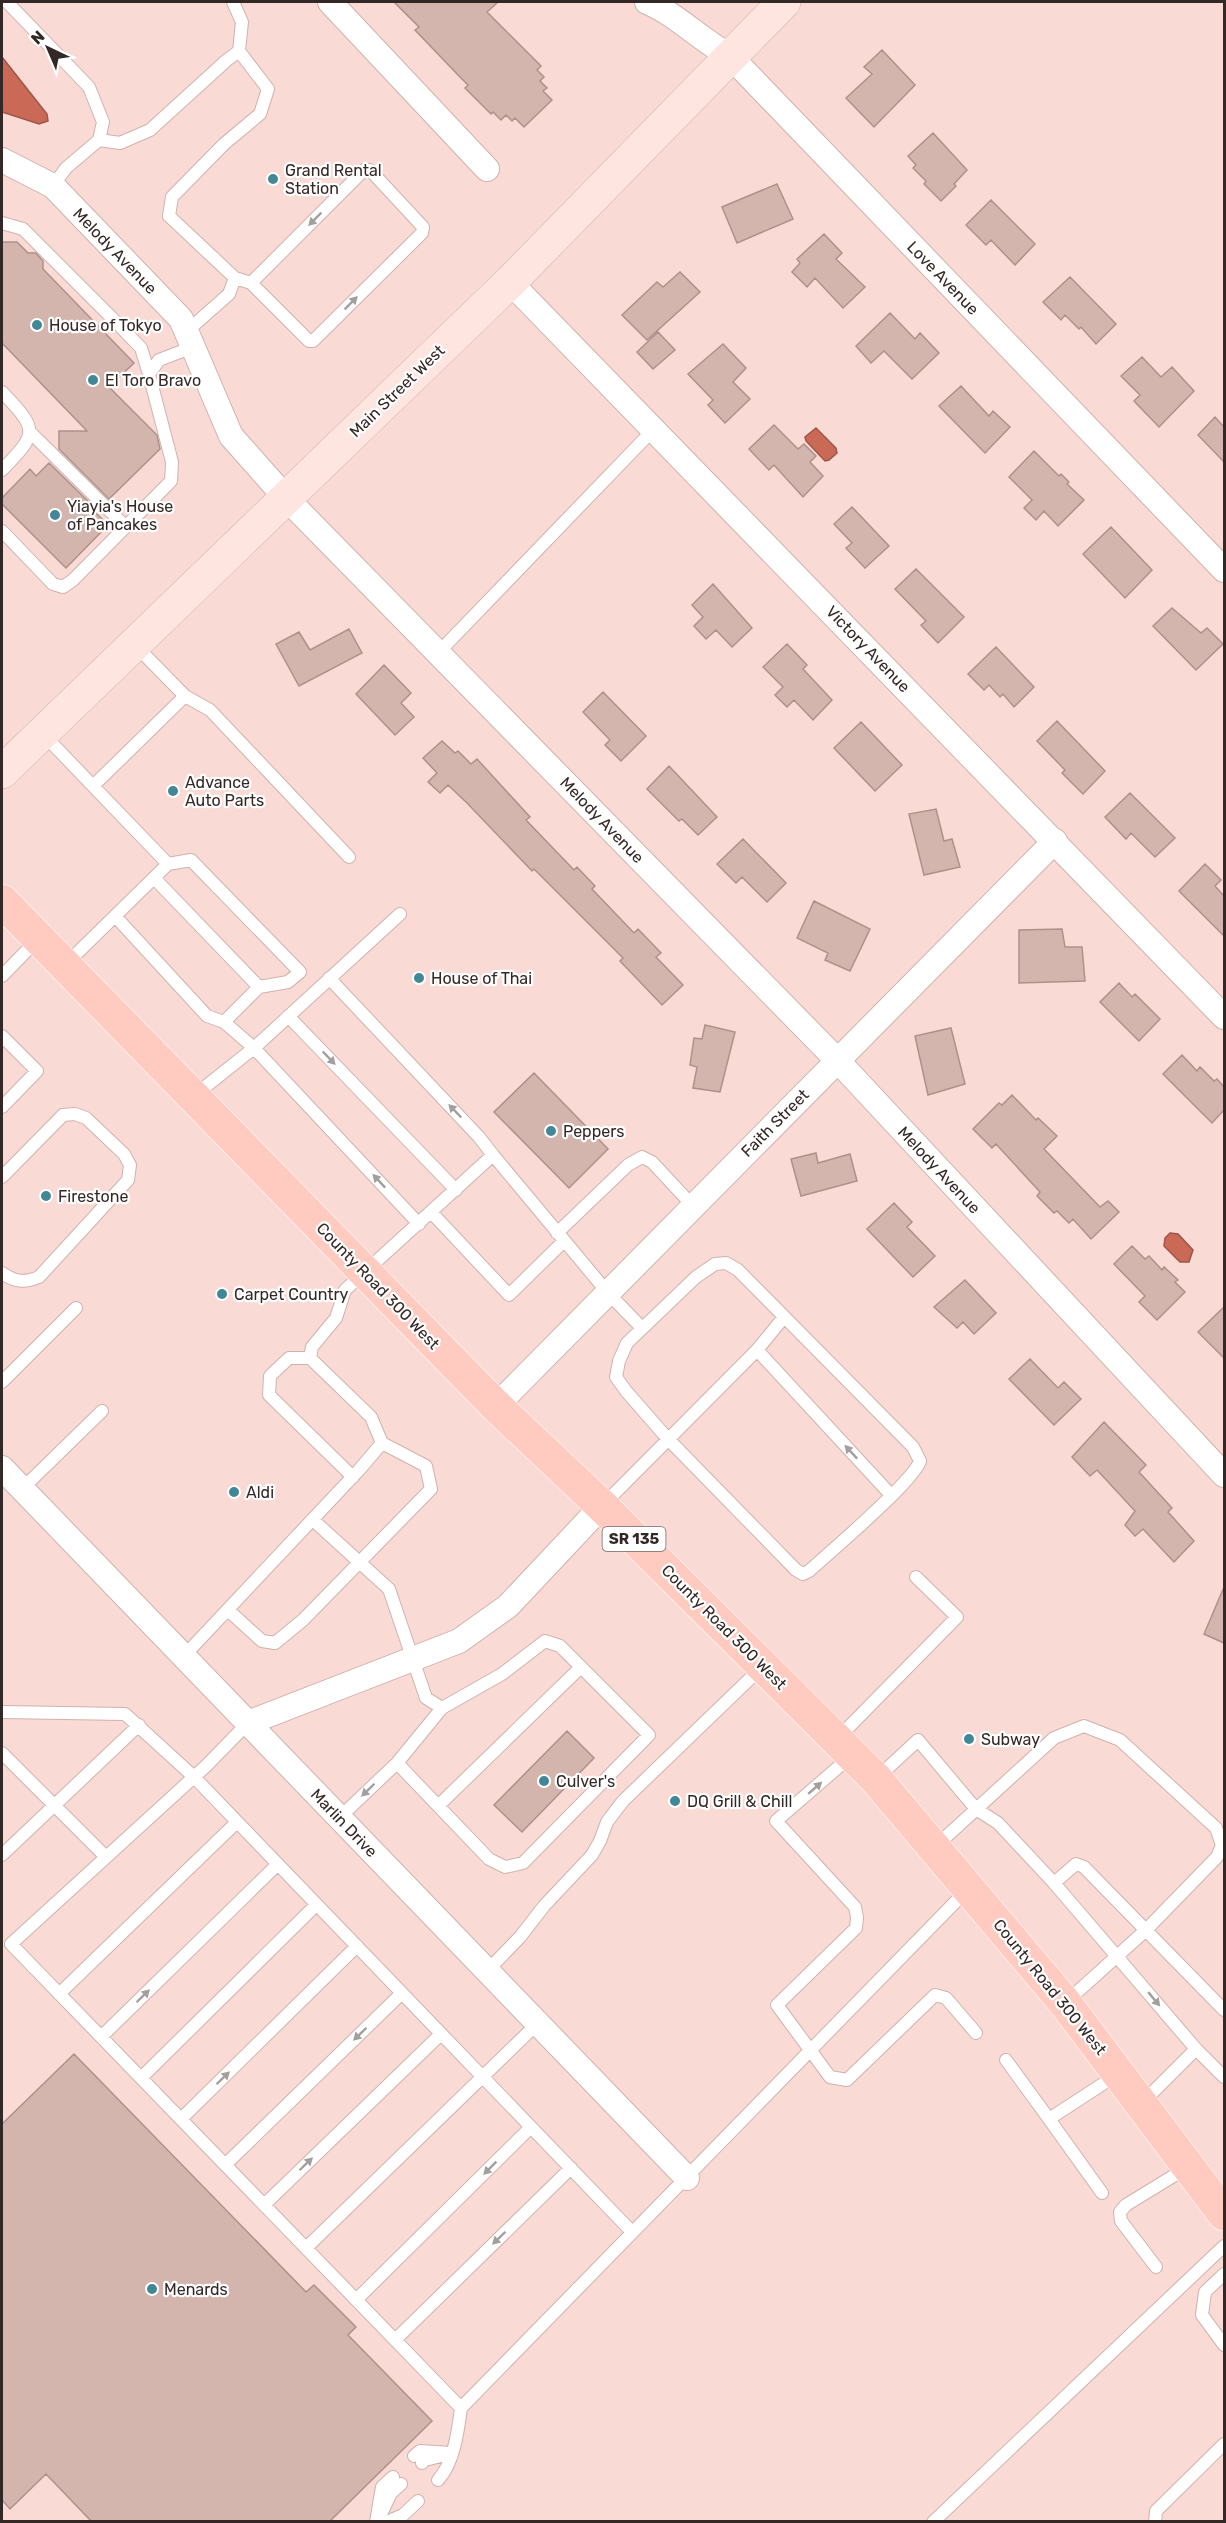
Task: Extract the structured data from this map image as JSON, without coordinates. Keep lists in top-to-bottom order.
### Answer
{
  "streets": {
    "main road": ["Main Street West", "County Road 300 West", "SR 135"],
    "street": [
      "Melody Avenue",
      "Love Avenue",
      "Victory Avenue",
      "Faith Street",
      "Marlin Drive"
    ]
  },
  "crossings": [
    ["Melody Avenue", "Main Street West"],
    ["Melody Avenue", "Faith Street"],
    ["Love Avenue", "Main Street West"],
    ["Main Street West", "Victory Avenue"],
    ["Victory Avenue", "Faith Street"],
    ["Faith Street", "County Road 300 West"]
  ],
  "places": [
    "Grand Rental Station",
    "House of Tokyo",
    "El Toro Bravo",
    "Yiayia's House of Pancakes",
    "Advance Auto Parts",
    "House of Thai",
    "Peppers",
    "Firestone",
    "Carpet Country",
    "Aldi",
    "Subway",
    "Culver's",
    "DQ Grill & Chill",
    "Menards"
  ],
  "north": "top left"
}
